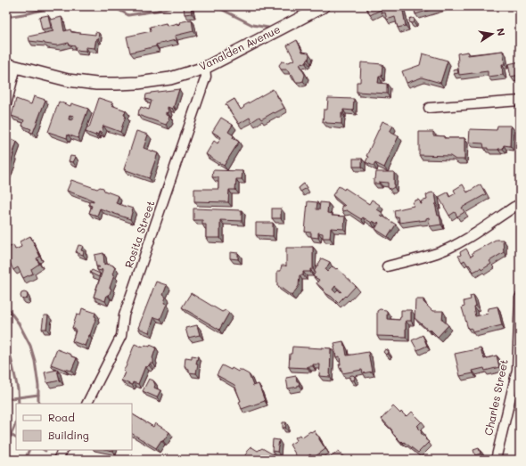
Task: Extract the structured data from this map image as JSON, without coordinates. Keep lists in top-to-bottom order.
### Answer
{
  "streets": {
    "main road": ["Vanalden Avenue"],
    "street": ["Rosita Street", "Charles Street"]
  },
  "crossings": [
    ["Vanalden Avenue", "Rosita Street"]
  ],
  "legend": ["Road", "Building"],
  "north": "right"
}
